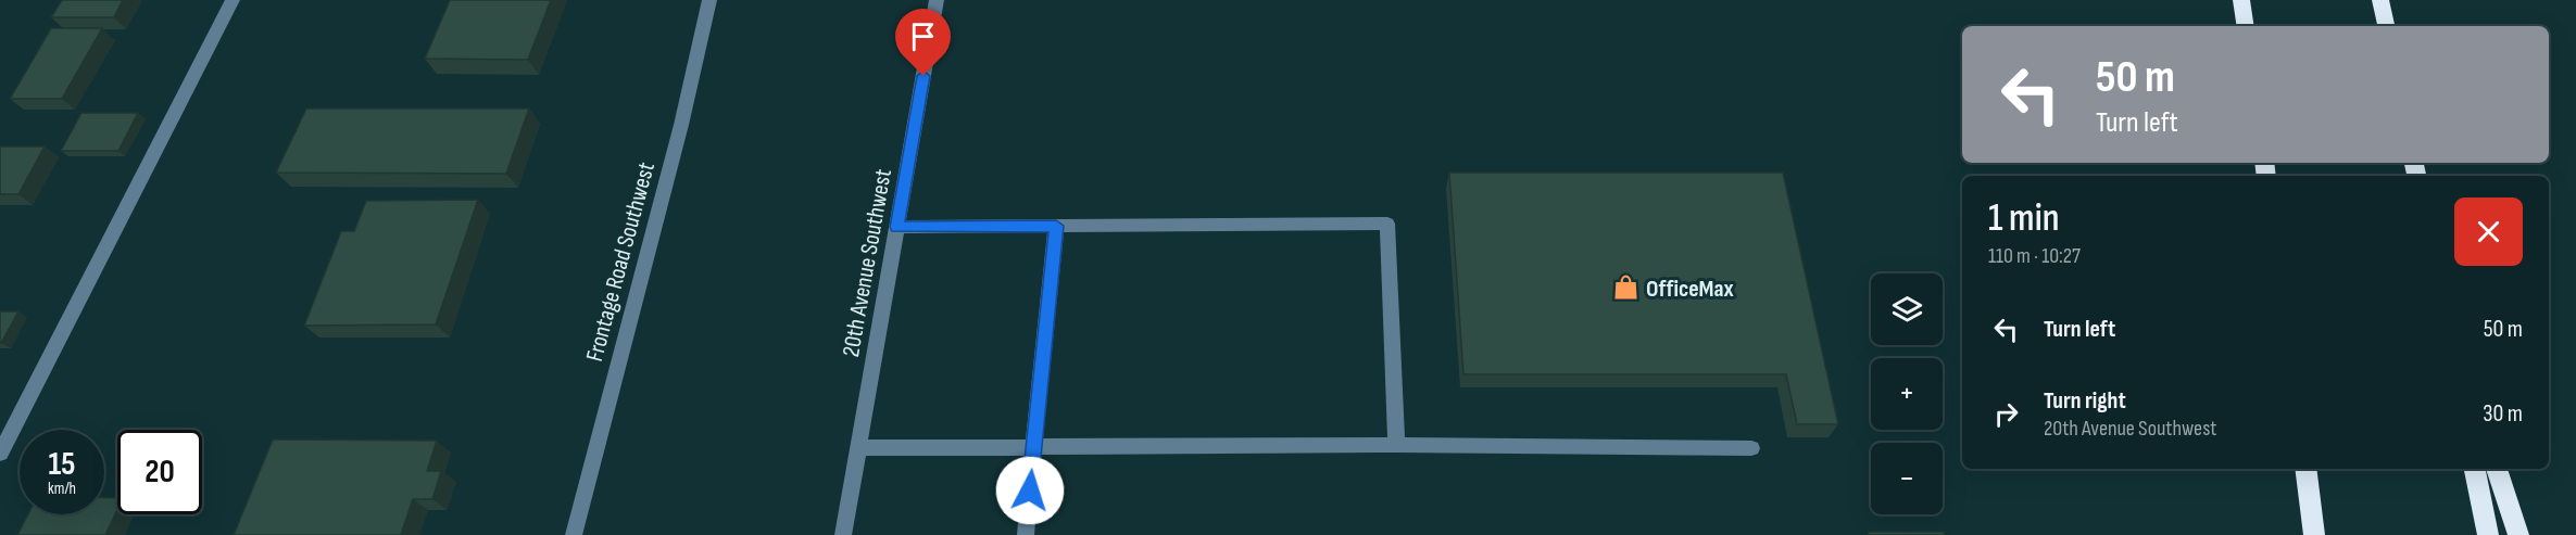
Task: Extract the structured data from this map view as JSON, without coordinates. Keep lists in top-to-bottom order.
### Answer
{
  "streets": {
    "street": ["Frontage Road Southwest", "20th Avenue Southwest"]
  },
  "places": {
    "shop": ["OfficeMax"]
  },
  "page": {
    "turn": ["50 m", "Turn left"],
    "heading": ["1 min", "110 m · 10:27"],
    "map_buttons": ["+", "−"],
    "list": [
      {
        "name": "Turn left",
        "value": "50 m"
      },
      {
        "name": "Turn right",
        "note": "20th Avenue Southwest",
        "value": "30 m"
      }
    ],
    "speed": "15 km/h",
    "limit": "20"
  }
}
